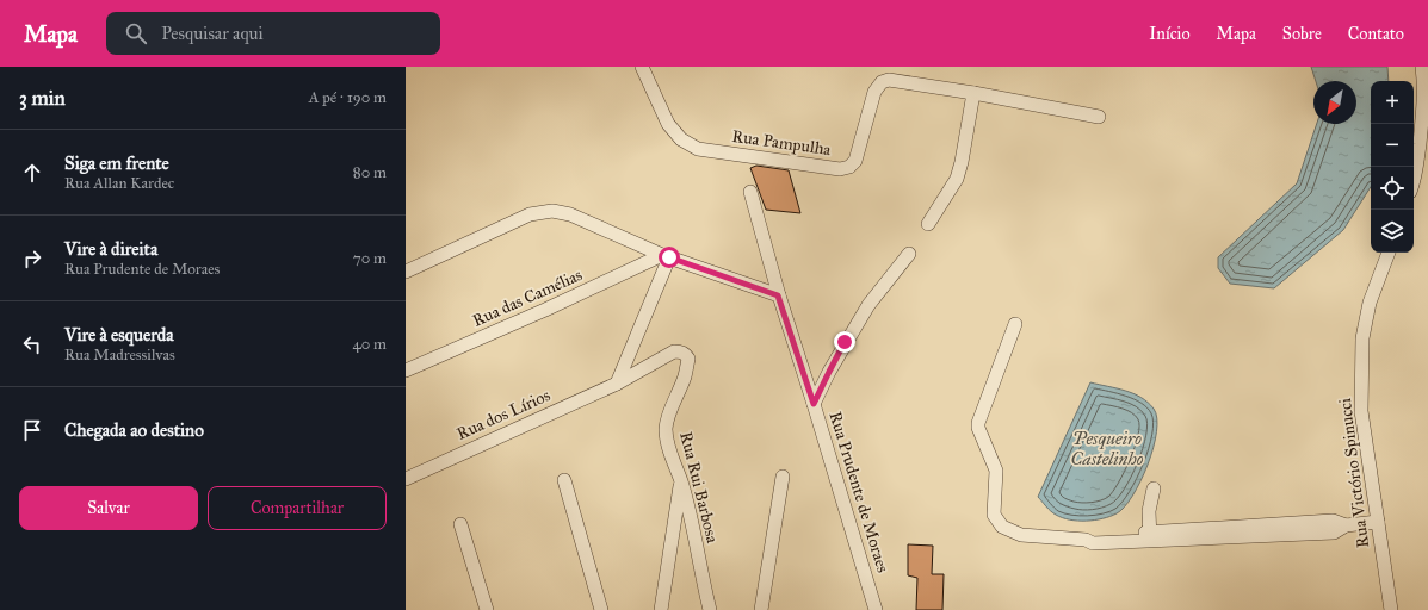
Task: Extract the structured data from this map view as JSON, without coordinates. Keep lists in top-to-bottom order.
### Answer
{
  "streets": {
    "street": [
      "Rua Pampulha",
      "Rua das Camélias",
      "Rua dos Lírios",
      "Rua Victório Spinucci",
      "Rua Rui Barbosa",
      "Rua Prudente de Moraes"
    ]
  },
  "crossings": [
    ["Rua dos Lírios", "Rua Rui Barbosa"]
  ],
  "water": ["Pesqueiro Castelinho"],
  "north": "bottom left",
  "page": {
    "header": "Mapa",
    "search": "Pesquisar aqui",
    "nav": [
      "Início",
      "Mapa",
      "Sobre",
      "Contato"
    ],
    "heading": ["3 min", "A pé · 190 m"],
    "map_buttons": ["+", "−"],
    "list": [
      ["Siga em frente", "Rua Allan Kardec", "80 m"],
      ["Vire à direita", "Rua Prudente de Moraes", "70 m"],
      ["Vire à esquerda", "Rua Madressilvas", "40 m"],
      "Chegada ao destino"
    ],
    "buttons": ["Salvar", "Compartilhar"]
  }
}
